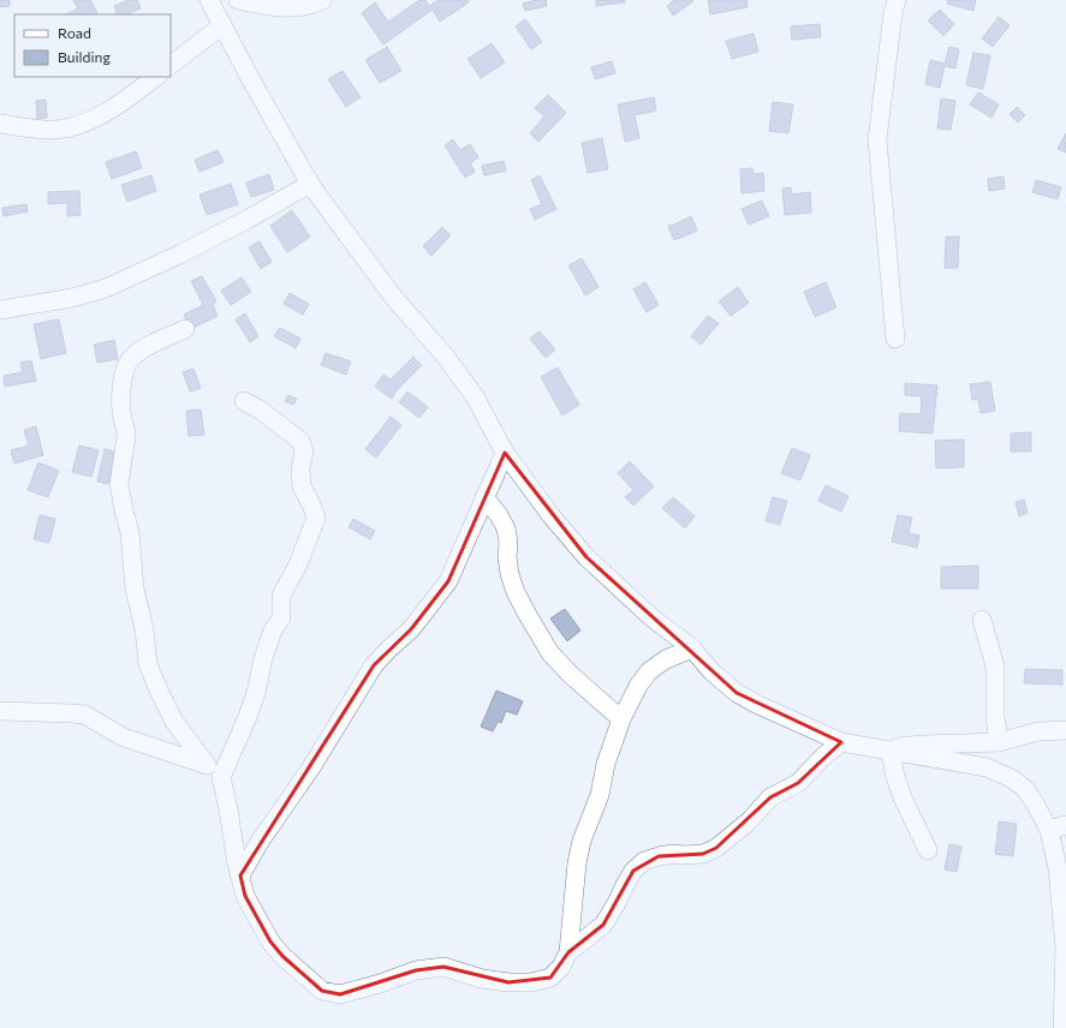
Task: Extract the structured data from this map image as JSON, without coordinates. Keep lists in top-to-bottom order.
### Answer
{
  "legend": ["Road", "Building"]
}
